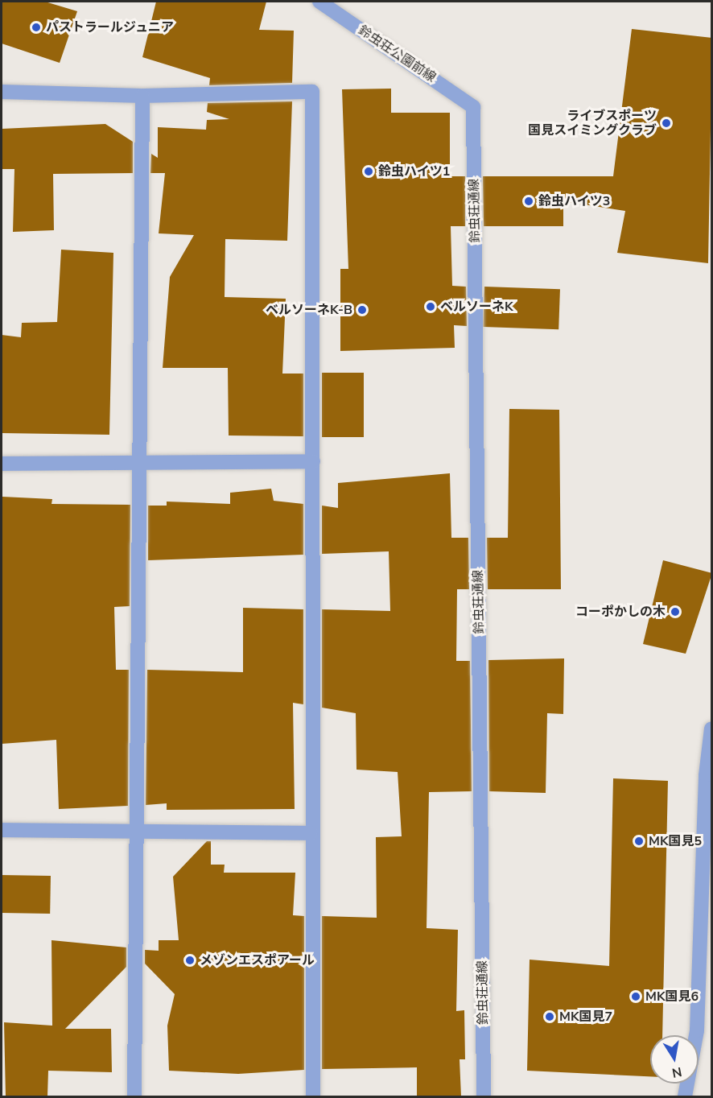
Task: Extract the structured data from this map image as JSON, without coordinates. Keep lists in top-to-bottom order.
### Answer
{
  "streets": {
    "street": ["鈴虫荘公園前線", "鈴虫荘通線"]
  },
  "crossings": [
    ["鈴虫荘公園前線", "鈴虫荘通線"]
  ],
  "places": [
    "パストラールジュニア",
    "ライブスポーツ 国見スイミングクラブ",
    "鈴虫ハイツ1",
    "鈴虫ハイツ3",
    "ベルソーネK",
    "ベルソーネK-B",
    "コーポかしの木",
    "MK国見5",
    "メゾンエスポアール",
    "MK国見6",
    "MK国見7"
  ],
  "north": "bottom"
}
